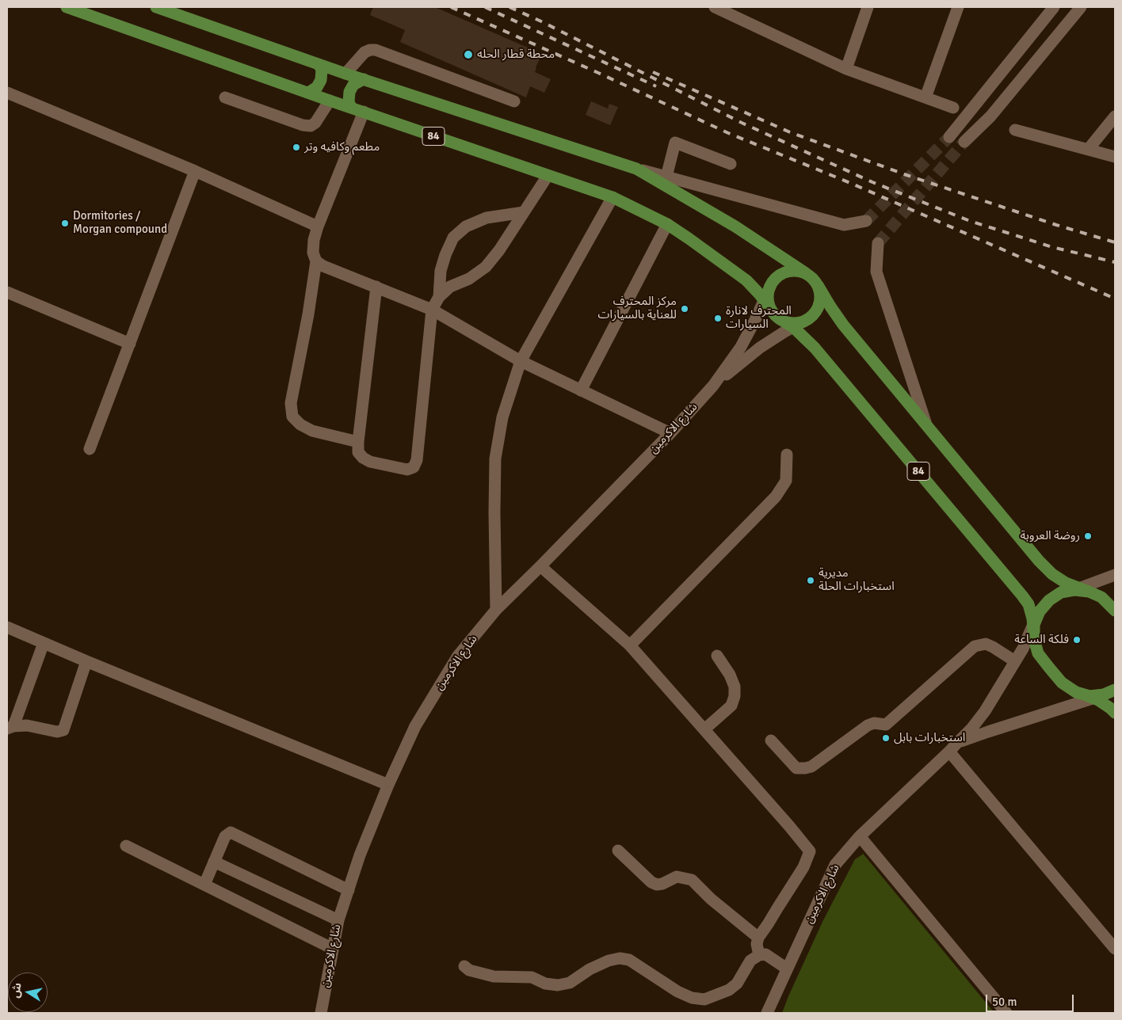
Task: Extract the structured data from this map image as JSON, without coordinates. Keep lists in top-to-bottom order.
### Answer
{
  "streets": {
    "main road": ["84"],
    "street": ["شارع الاكرمين"]
  },
  "crossings": [
    ["84", "شارع الاكرمين"]
  ],
  "places": [
    "محطة قطار الحله",
    "مطعم وكافيه وتر",
    "Dormitories / Morgan compound",
    "مركز المحترف للعناية بالسيارات",
    "المحترف لانارة السيارات",
    "روضة العروبة",
    "مديرية استخبارات الحلة",
    "فلكة الساعة",
    "استخبارات بابل"
  ],
  "scale_bar": "50 m",
  "north": "left"
}
